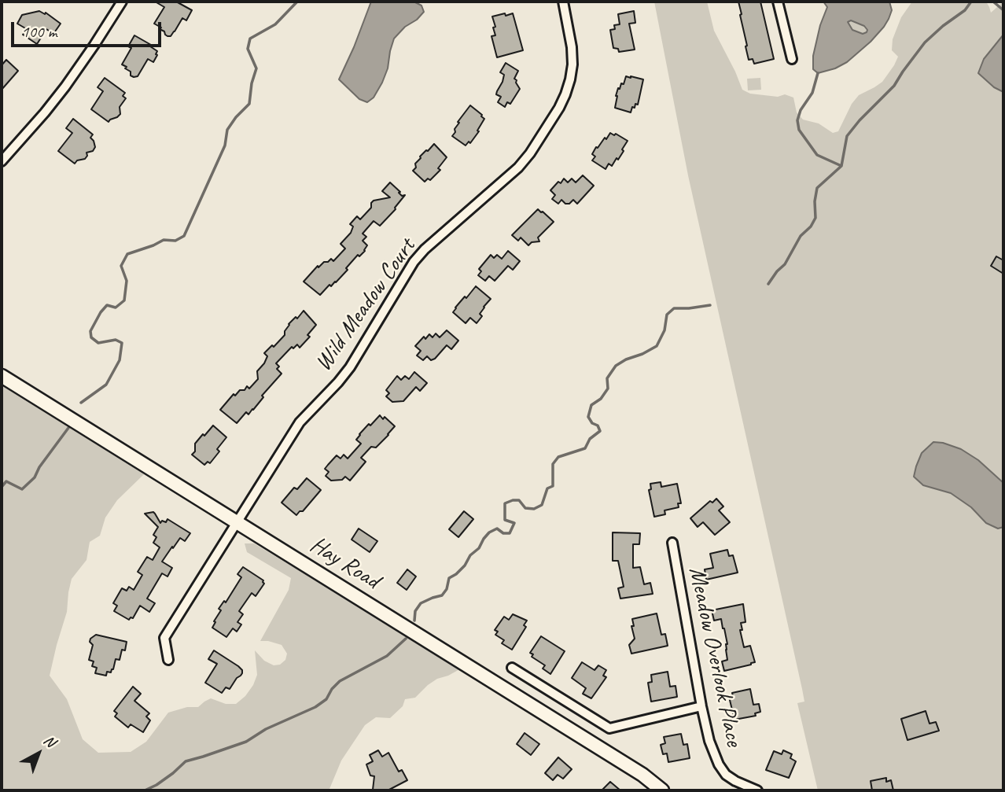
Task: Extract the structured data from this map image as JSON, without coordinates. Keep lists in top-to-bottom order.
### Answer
{
  "streets": {
    "street": ["Wild Meadow Court", "Hay Road", "Meadow Overlook Place"]
  },
  "crossings": [
    ["Wild Meadow Court", "Hay Road"]
  ],
  "scale_bar": "100 m",
  "north": "top right"
}
